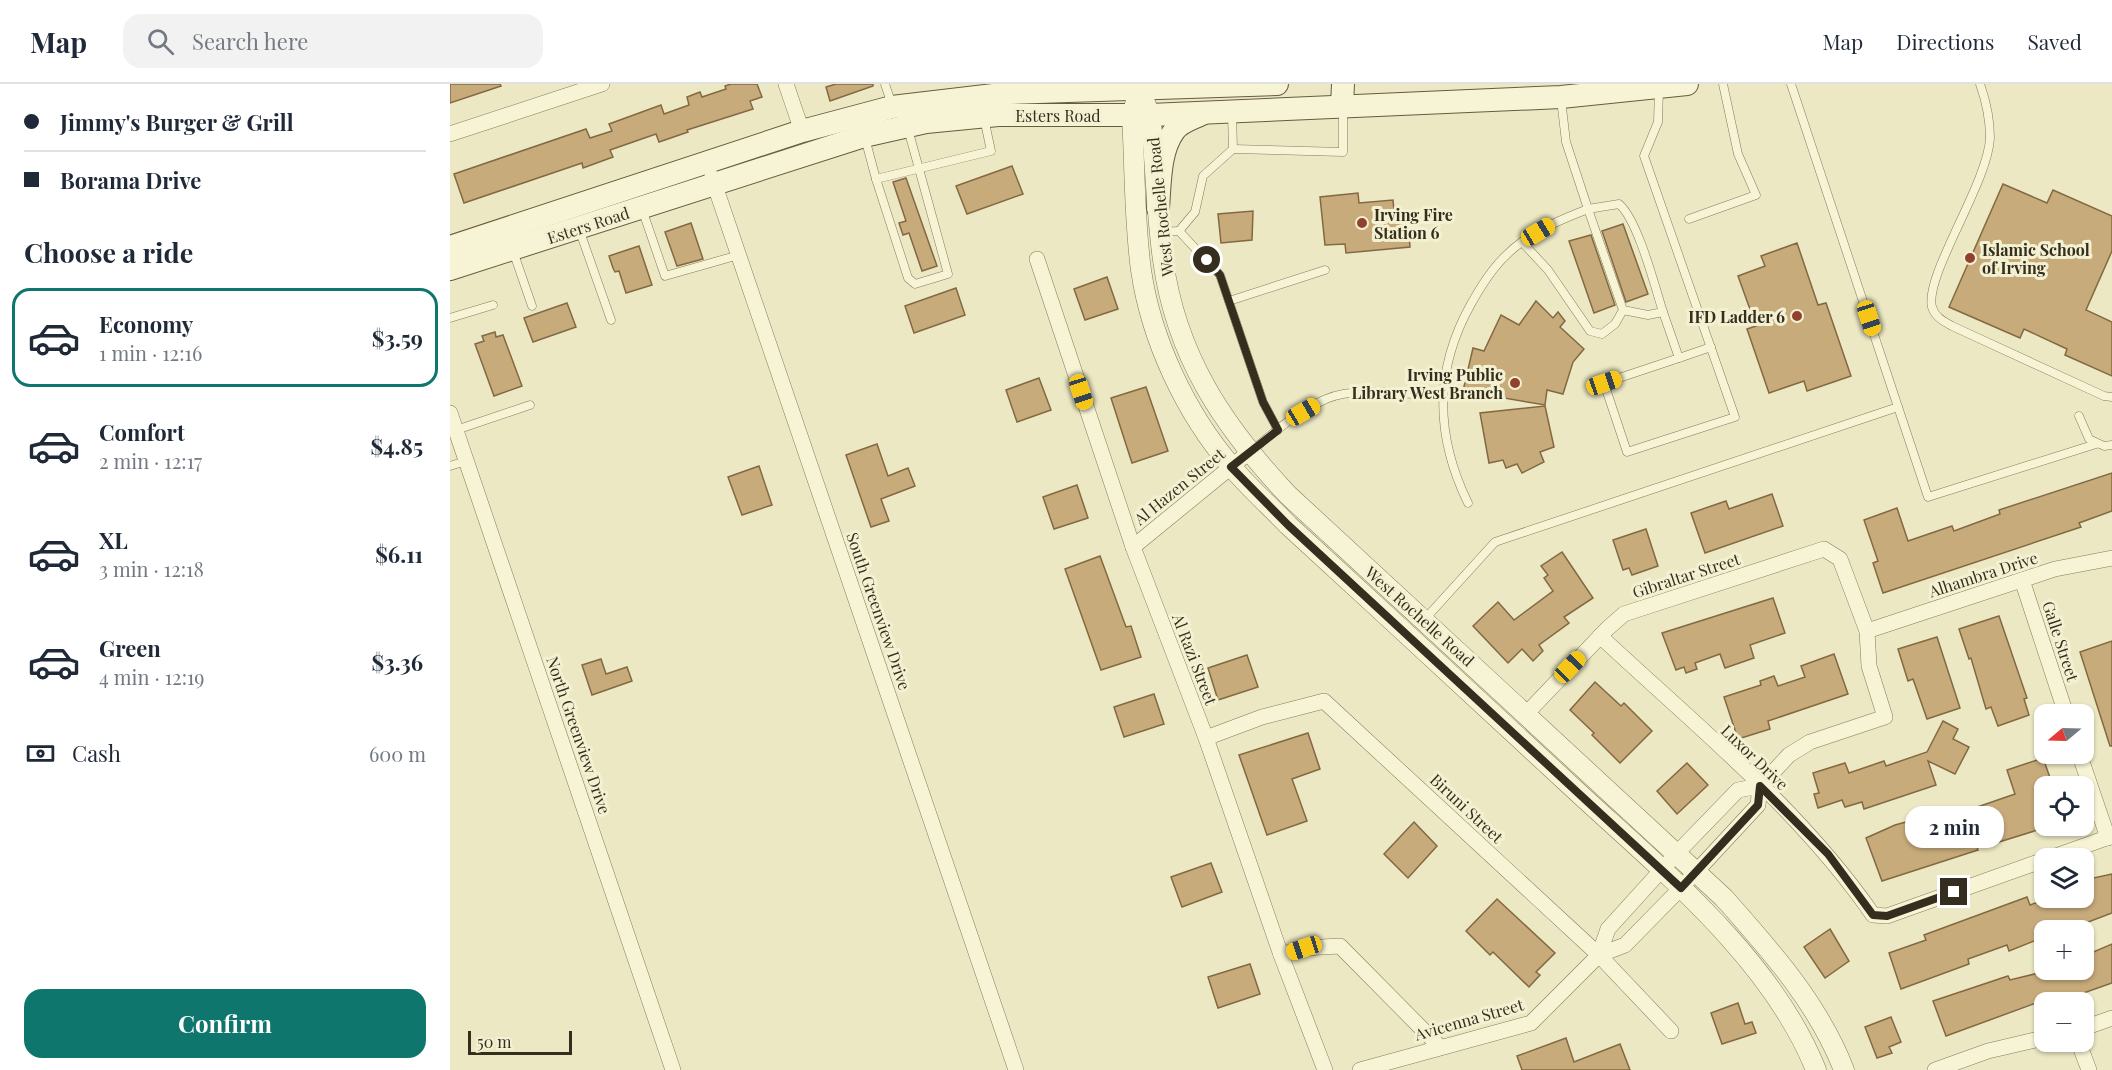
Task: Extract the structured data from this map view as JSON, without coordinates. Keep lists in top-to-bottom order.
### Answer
{
  "streets": {
    "main road": ["Esters Road"],
    "street": [
      "West Rochelle Road",
      "Al Hazen Street",
      "Alhambra Drive",
      "Gibraltar Street",
      "South Greenview Drive",
      "Galle Street",
      "Al Razi Street",
      "North Greenview Drive",
      "Luxor Drive",
      "Biruni Street",
      "Avicenna Street"
    ]
  },
  "crossings": [
    ["Esters Road", "West Rochelle Road"],
    ["Esters Road", "South Greenview Drive"],
    ["West Rochelle Road", "Al Hazen Street"],
    ["West Rochelle Road", "Gibraltar Street"],
    ["West Rochelle Road", "Avicenna Street"],
    ["Al Hazen Street", "Al Razi Street"],
    ["Alhambra Drive", "Gibraltar Street"],
    ["Alhambra Drive", "Galle Street"],
    ["Gibraltar Street", "Luxor Drive"],
    ["Al Razi Street", "Biruni Street"],
    ["Luxor Drive", "Avicenna Street"],
    ["Biruni Street", "Avicenna Street"]
  ],
  "places": [
    "Irving Fire Station 6",
    "Islamic School of Irving",
    "IFD Ladder 6",
    "Irving Public Library West Branch"
  ],
  "scale_bar": "50 m",
  "north": "left",
  "page": {
    "header": "Map",
    "search": "Search here",
    "nav": ["Map", "Directions", "Saved"],
    "banner": ["Jimmy's Burger & Grill", "Borama Drive"],
    "heading": "Choose a ride",
    "list": [
      {
        "name": "Economy",
        "note": "1 min · 12:16",
        "value": "$3.59"
      },
      {
        "name": "Comfort",
        "note": "2 min · 12:17",
        "value": "$4.85"
      },
      {
        "name": "XL",
        "note": "3 min · 12:18",
        "value": "$6.11"
      },
      {
        "name": "Green",
        "note": "4 min · 12:19",
        "value": "$3.36"
      }
    ],
    "map_buttons": ["+", "−"],
    "pay": ["Cash", "600 m"],
    "bubble": "2 min",
    "buttons": "Confirm",
    "scale": "50 m"
  }
}
